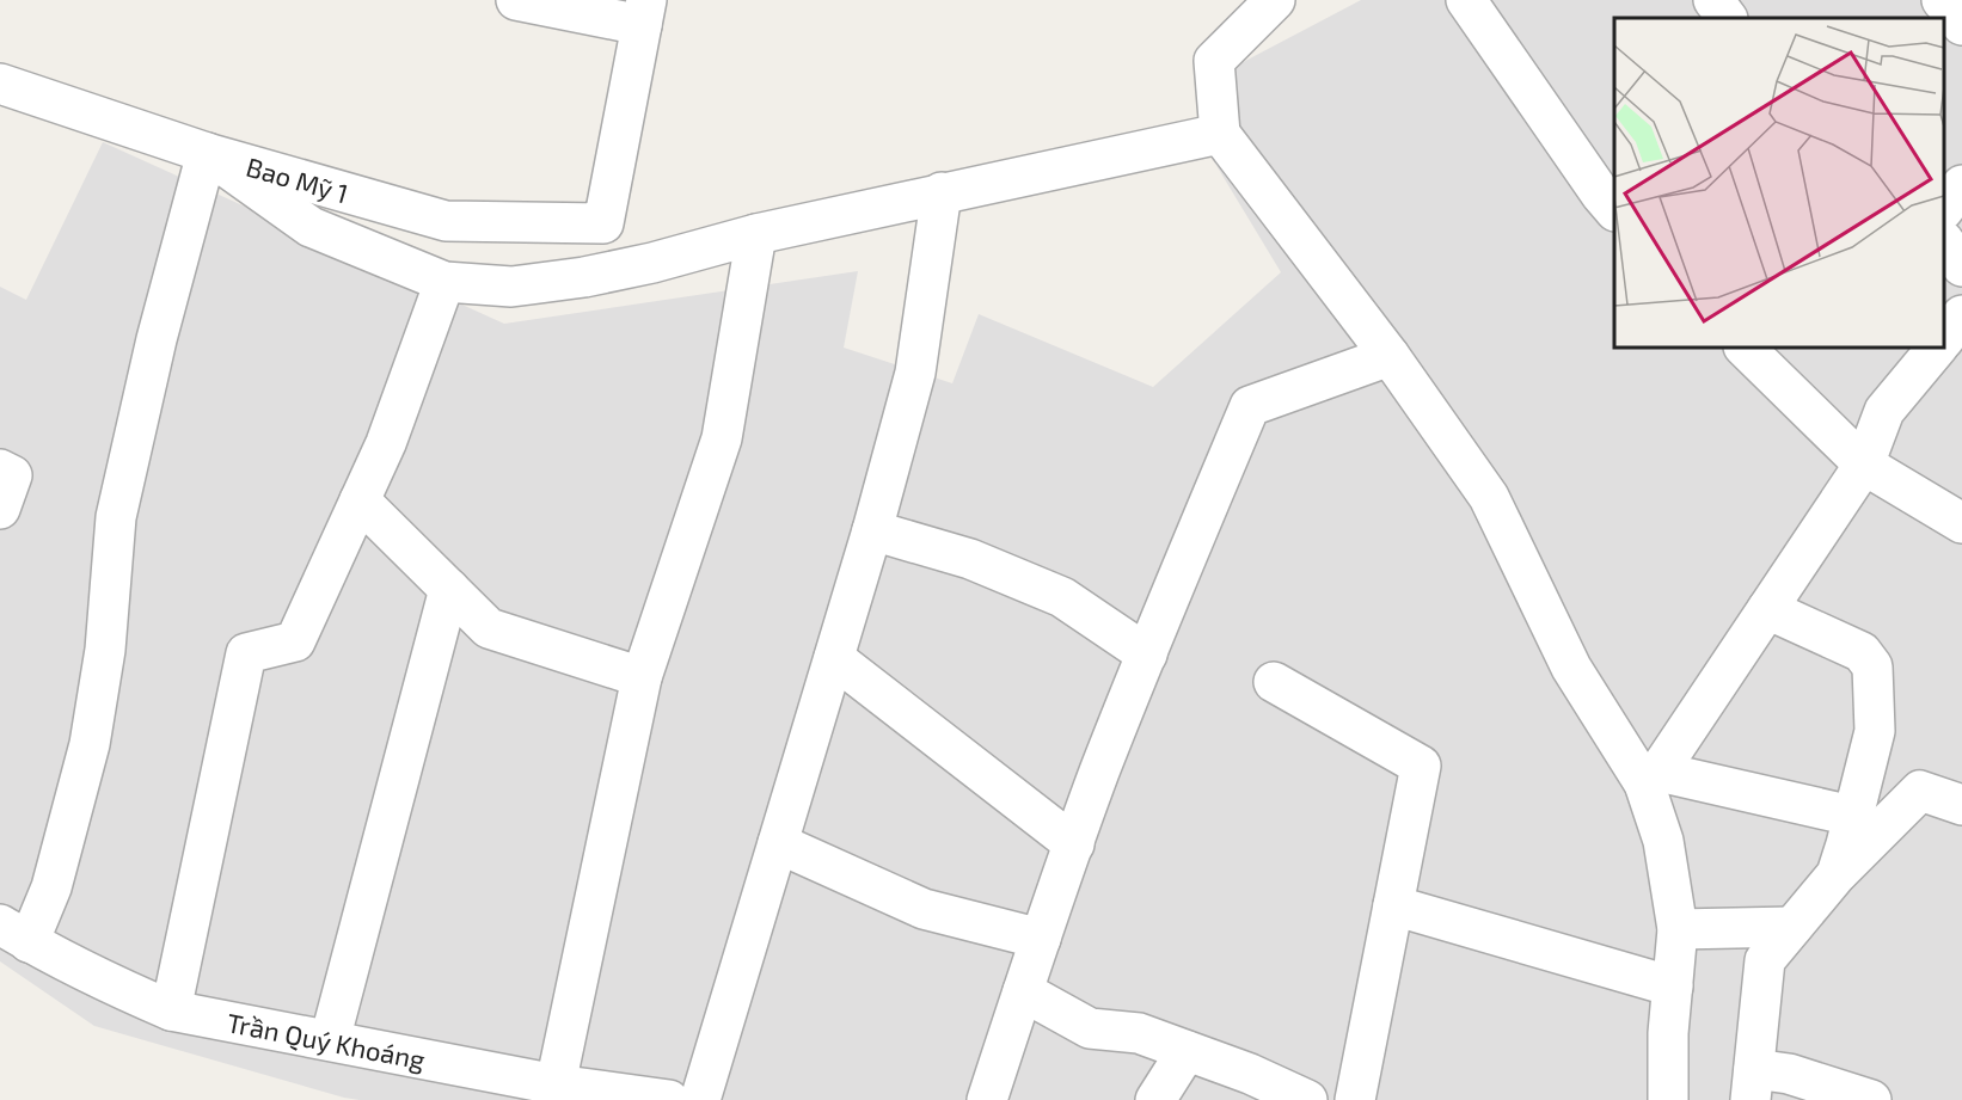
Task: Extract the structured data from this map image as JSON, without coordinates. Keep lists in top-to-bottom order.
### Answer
{
  "streets": {
    "street": ["Bao Mỹ 1", "Trần Quý Khoáng"]
  }
}
